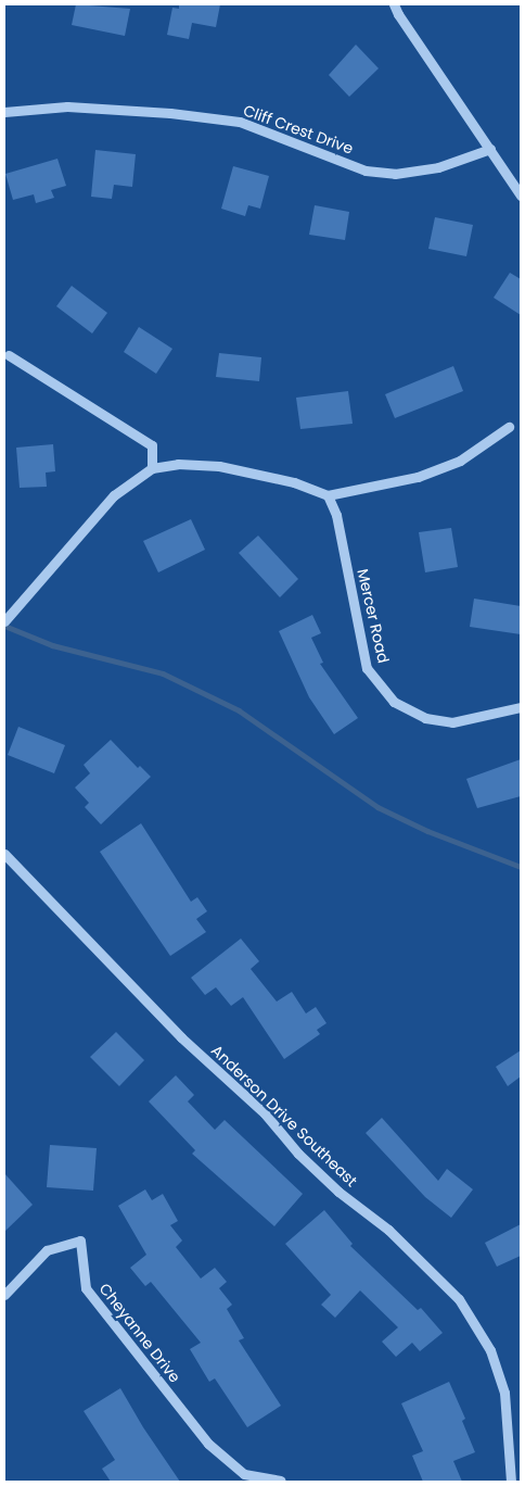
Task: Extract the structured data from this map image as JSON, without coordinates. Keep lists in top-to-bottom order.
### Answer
{
  "streets": {
    "street": [
      "Cliff Crest Drive",
      "Mercer Road",
      "Anderson Drive Southeast",
      "Cheyanne Drive"
    ]
  }
}
